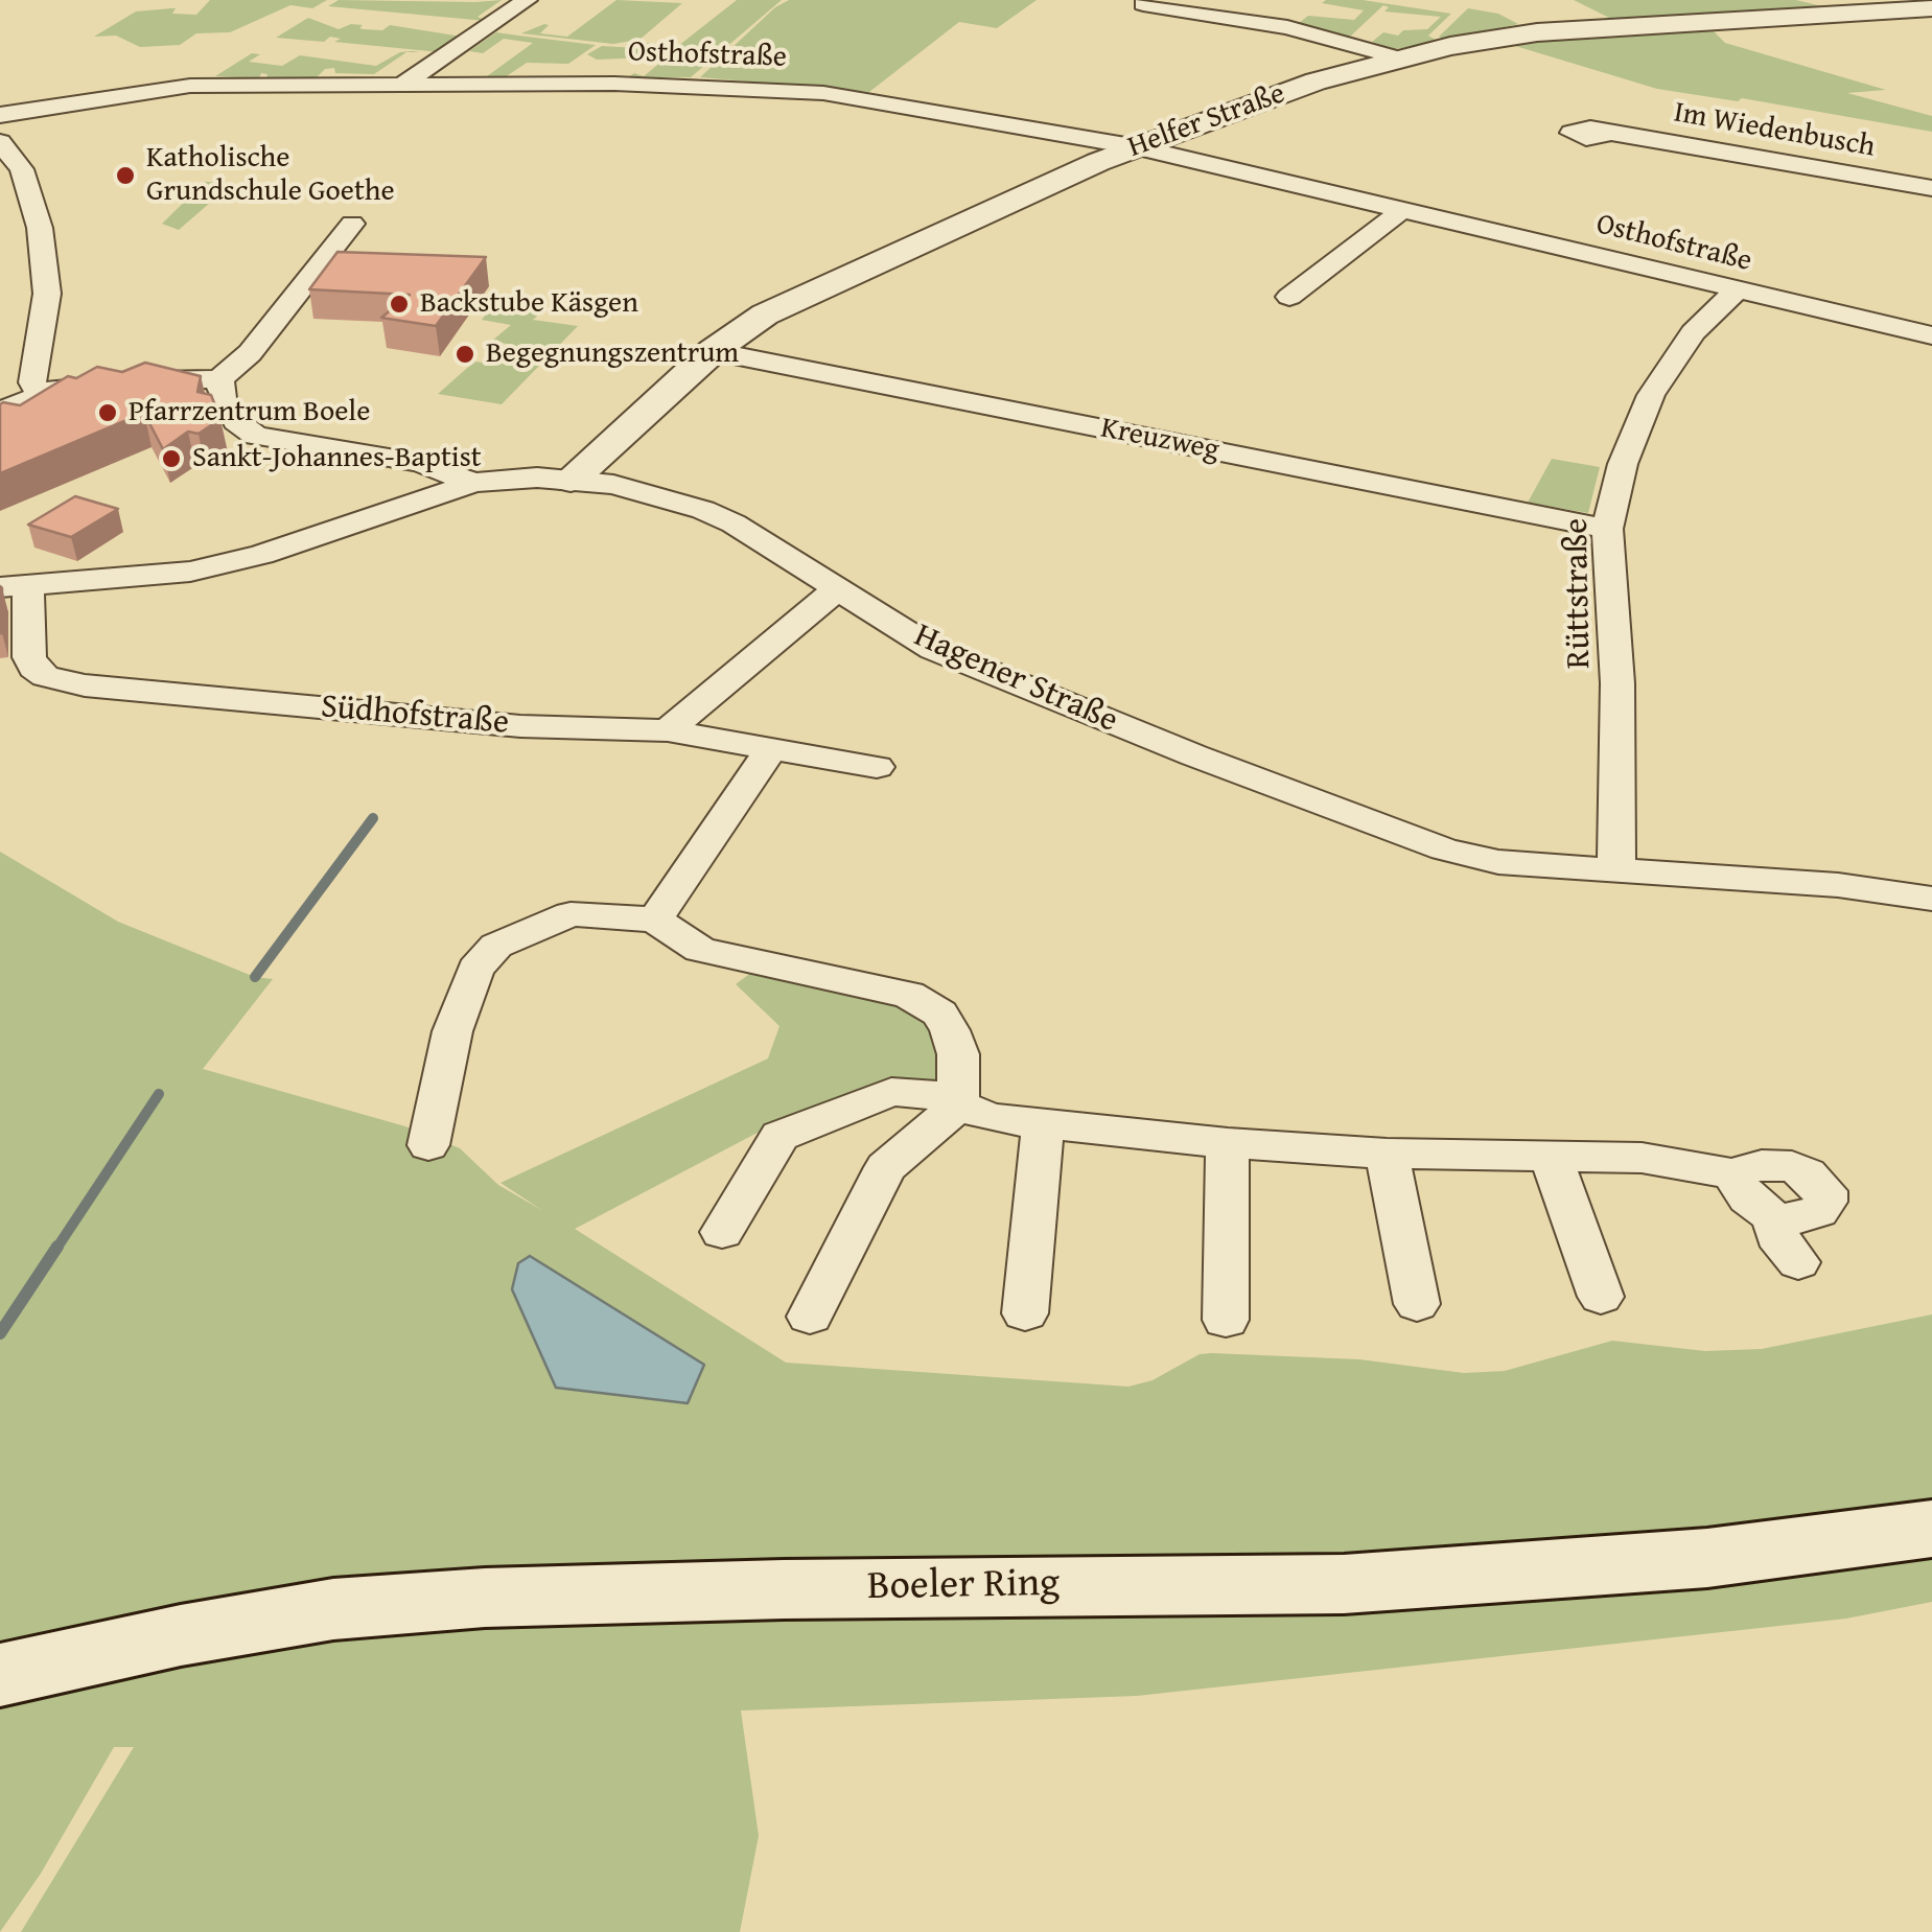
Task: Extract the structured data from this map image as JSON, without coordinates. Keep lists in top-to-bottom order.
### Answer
{
  "streets": {
    "main road": ["Boeler Ring"],
    "street": [
      "Osthofstraße",
      "Helfer Straße",
      "Im Wiedenbusch",
      "Kreuzweg",
      "Rüttstraße",
      "Hagener Straße",
      "Südhofstraße"
    ]
  },
  "crossings": [
    ["Osthofstraße", "Helfer Straße"],
    ["Osthofstraße", "Rüttstraße"],
    ["Helfer Straße", "Kreuzweg"],
    ["Helfer Straße", "Hagener Straße"],
    ["Kreuzweg", "Rüttstraße"],
    ["Rüttstraße", "Hagener Straße"],
    ["Hagener Straße", "Südhofstraße"]
  ],
  "places": [
    "Katholische Grundschule Goethe",
    "Backstube Käsgen",
    "Begegnungszentrum",
    "Pfarrzentrum Boele",
    "Sankt-Johannes-Baptist"
  ]
}
